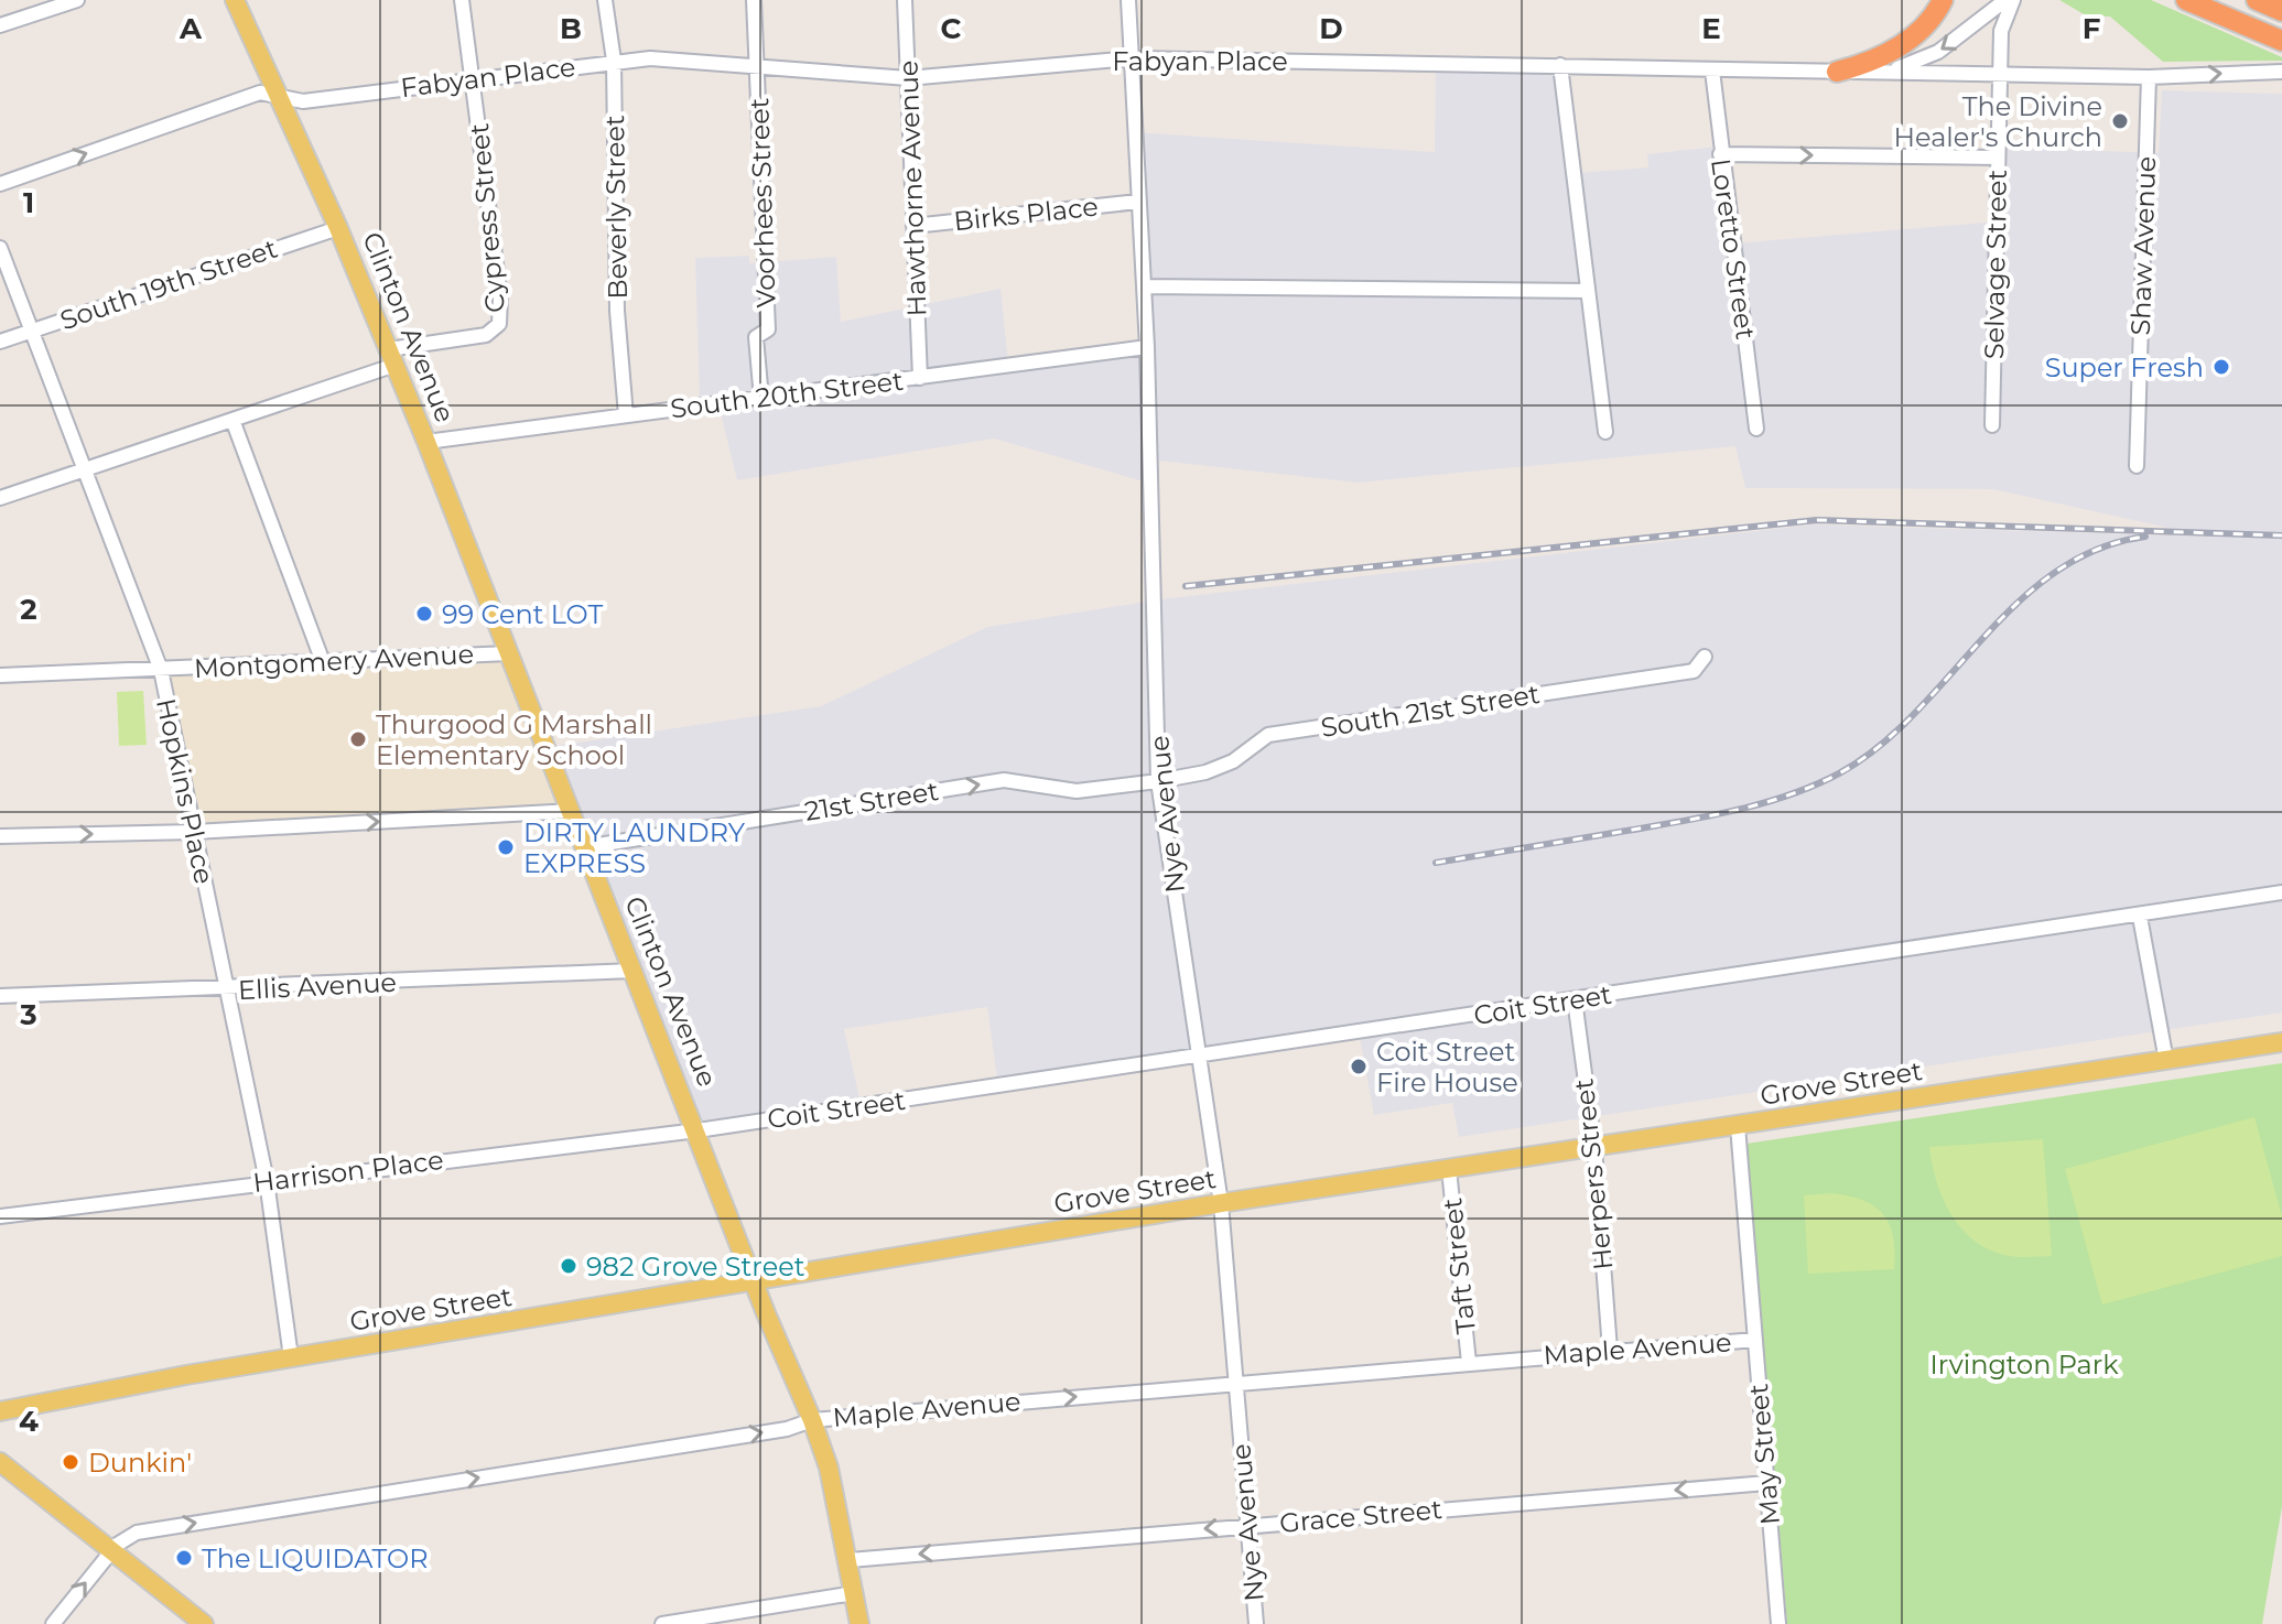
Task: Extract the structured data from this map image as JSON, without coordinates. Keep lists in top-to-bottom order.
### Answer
{
  "streets": {
    "main road": ["Clinton Avenue", "Grove Street"],
    "street": [
      "Fabyan Place",
      "Hawthorne Avenue",
      "Voorhees Street",
      "Beverly Street",
      "Birks Place",
      "Cypress Street",
      "Shaw Avenue",
      "Loretto Street",
      "Selvage Street",
      "South 19th Street",
      "South 20th Street",
      "Montgomery Avenue",
      "South 21st Street",
      "Hopkins Place",
      "21st Street",
      "Nye Avenue",
      "Ellis Avenue",
      "Coit Street",
      "Harrison Place",
      "Herpers Street",
      "Taft Street",
      "Maple Avenue",
      "May Street",
      "Grace Street"
    ]
  },
  "crossings": [
    ["Fabyan Place", "Hawthorne Avenue"],
    ["Fabyan Place", "Voorhees Street"],
    ["Fabyan Place", "Beverly Street"],
    ["Fabyan Place", "Cypress Street"],
    ["Fabyan Place", "Shaw Avenue"],
    ["Fabyan Place", "Loretto Street"],
    ["Fabyan Place", "Selvage Street"],
    ["Fabyan Place", "Clinton Avenue"],
    ["Fabyan Place", "Nye Avenue"],
    ["Hawthorne Avenue", "Birks Place"],
    ["Hawthorne Avenue", "South 20th Street"],
    ["Voorhees Street", "South 20th Street"],
    ["Beverly Street", "South 20th Street"],
    ["Birks Place", "Nye Avenue"],
    ["Cypress Street", "Clinton Avenue"],
    ["South 19th Street", "Clinton Avenue"],
    ["South 19th Street", "Hopkins Place"],
    ["Clinton Avenue", "South 20th Street"],
    ["Clinton Avenue", "Montgomery Avenue"],
    ["Clinton Avenue", "21st Street"],
    ["Clinton Avenue", "Ellis Avenue"],
    ["Clinton Avenue", "Coit Street"],
    ["Clinton Avenue", "Grove Street"],
    ["Clinton Avenue", "Harrison Place"],
    ["Clinton Avenue", "Maple Avenue"],
    ["Clinton Avenue", "Grace Street"],
    ["South 20th Street", "Nye Avenue"],
    ["Montgomery Avenue", "Hopkins Place"],
    ["South 21st Street", "21st Street"],
    ["South 21st Street", "Nye Avenue"],
    ["Hopkins Place", "Ellis Avenue"],
    ["Hopkins Place", "Grove Street"],
    ["Hopkins Place", "Harrison Place"],
    ["21st Street", "Nye Avenue"],
    ["Nye Avenue", "Coit Street"],
    ["Nye Avenue", "Grove Street"],
    ["Nye Avenue", "Maple Avenue"],
    ["Nye Avenue", "Grace Street"],
    ["Coit Street", "Harrison Place"],
    ["Coit Street", "Herpers Street"],
    ["Grove Street", "Herpers Street"],
    ["Grove Street", "Taft Street"],
    ["Grove Street", "May Street"],
    ["Herpers Street", "Maple Avenue"],
    ["Taft Street", "Maple Avenue"],
    ["Maple Avenue", "May Street"],
    ["May Street", "Grace Street"]
  ],
  "one_way": ["21st Street", "Maple Avenue", "Grace Street"],
  "parks": ["Irvington Park"],
  "places": [
    "The Divine Healer's Church",
    "Super Fresh",
    "99 Cent LOT",
    "Thurgood G Marshall Elementary School",
    "DIRTY LAUNDRY EXPRESS",
    "Coit Street Fire House",
    "982 Grove Street",
    "Dunkin'",
    "The LIQUIDATOR"
  ],
  "grid": {
    "columns": [
      "A",
      "B",
      "C",
      "D",
      "E",
      "F"
    ],
    "rows": [
      "1",
      "2",
      "3",
      "4"
    ]
  }
}
